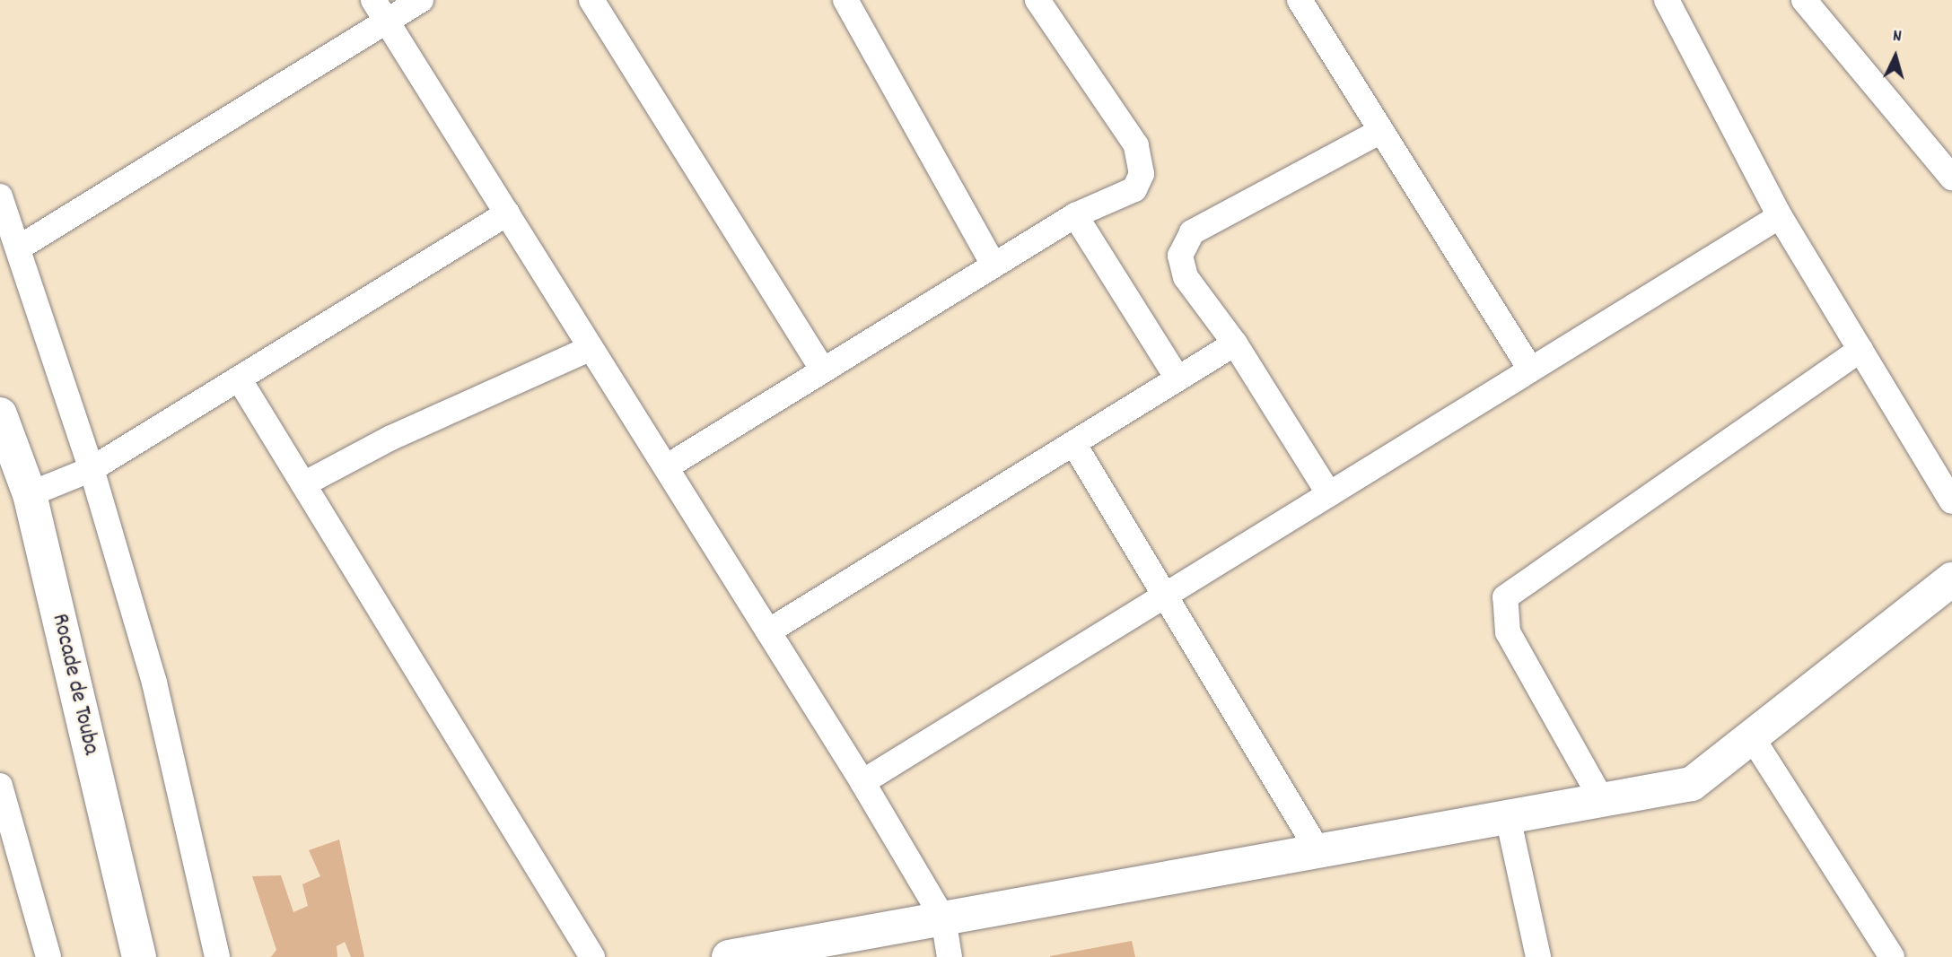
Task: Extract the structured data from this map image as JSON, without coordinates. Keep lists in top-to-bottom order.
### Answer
{
  "streets": {
    "main road": ["Rocade de Touba"]
  },
  "north": "top"
}
